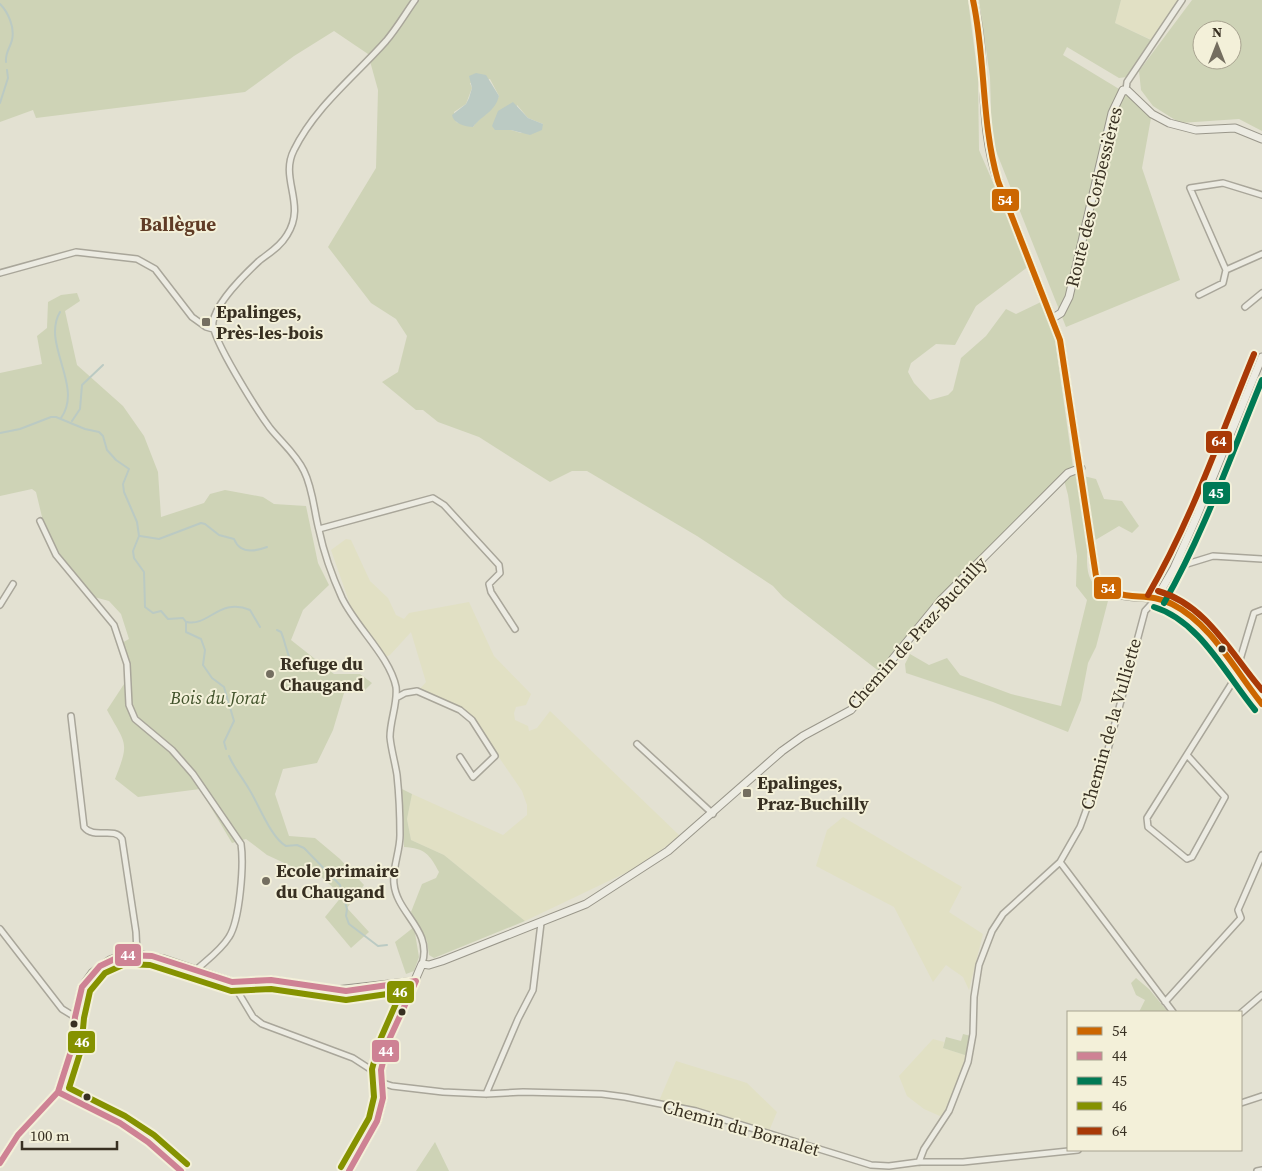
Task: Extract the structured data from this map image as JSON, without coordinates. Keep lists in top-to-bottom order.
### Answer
{
  "streets": {
    "street": [
      "Route des Corbessières",
      "Chemin de Praz-Buchilly",
      "Chemin de la Vulliette",
      "Chemin du Bornalet"
    ]
  },
  "crossings": [
    ["Chemin de la Vulliette", "Chemin du Bornalet"]
  ],
  "districts": ["Ballègue"],
  "parks": ["Bois du Jorat"],
  "places": {
    "transit": ["Epalinges, Près-les-bois", "Epalinges, Praz-Buchilly"],
    "other": ["Refuge du Chaugand", "Ecole primaire du Chaugand"]
  },
  "lines": [
    "transit line 54",
    "transit line 64",
    "transit line 45",
    "transit line 44",
    "transit line 46"
  ],
  "legend": [
    "54",
    "44",
    "45",
    "46",
    "64"
  ],
  "scale_bar": "100 m",
  "north": "top"
}
